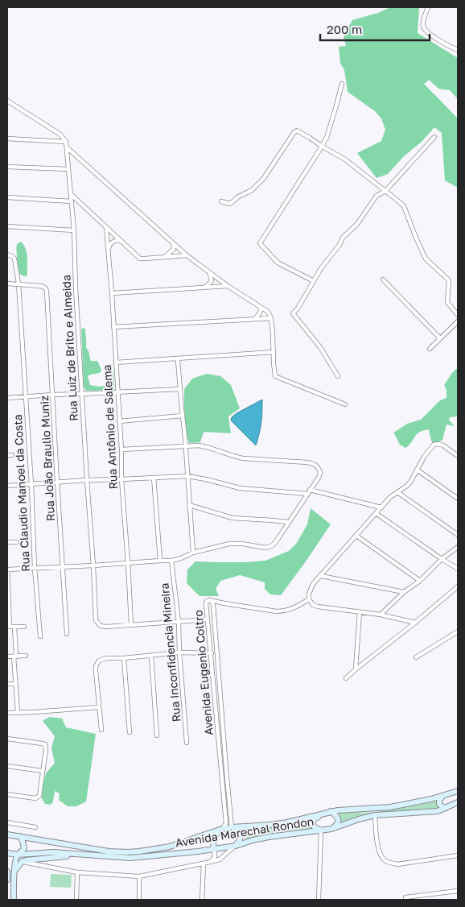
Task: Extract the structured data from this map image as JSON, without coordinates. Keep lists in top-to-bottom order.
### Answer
{
  "streets": {
    "main road": ["Avenida Marechal Rondon"],
    "street": [
      "Rua Luiz de Brito e Almeida",
      "Rua Antônio de Salema",
      "Rua João Braulio Muniz",
      "Rua Claudio Manoel da Costa",
      "Rua Inconfidencia Mineira",
      "Avenida Eugenio Coltro"
    ]
  },
  "crossings": [
    ["Rua Luiz de Brito e Almeida", "Rua Antônio de Salema"],
    ["Rua João Braulio Muniz", "Rua Claudio Manoel da Costa"],
    ["Avenida Eugenio Coltro", "Avenida Marechal Rondon"]
  ],
  "scale_bar": "200 m"
}
